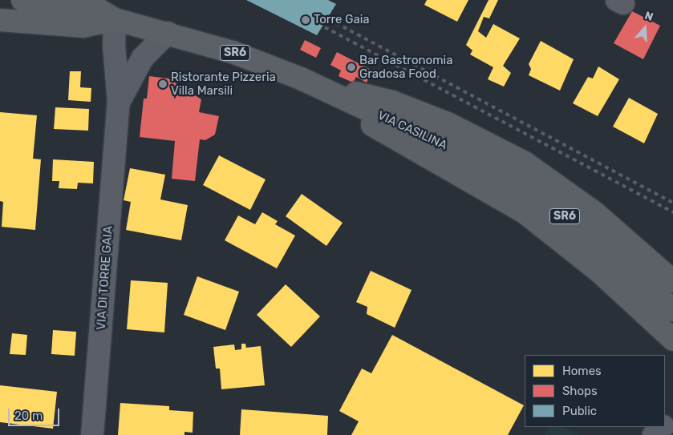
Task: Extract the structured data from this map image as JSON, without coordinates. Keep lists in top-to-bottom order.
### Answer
{
  "streets": {
    "main road": ["SR6", "VIA CASILINA"],
    "street": ["VIA DI TORRE GAIA"]
  },
  "places": ["Torre Gaia", "Bar Gastronomia Gradosa Food", "Ristorante Pizzeria Villa Marsili"],
  "legend": ["Homes", "Shops", "Public"],
  "scale_bar": "20 m",
  "north": "top"
}
